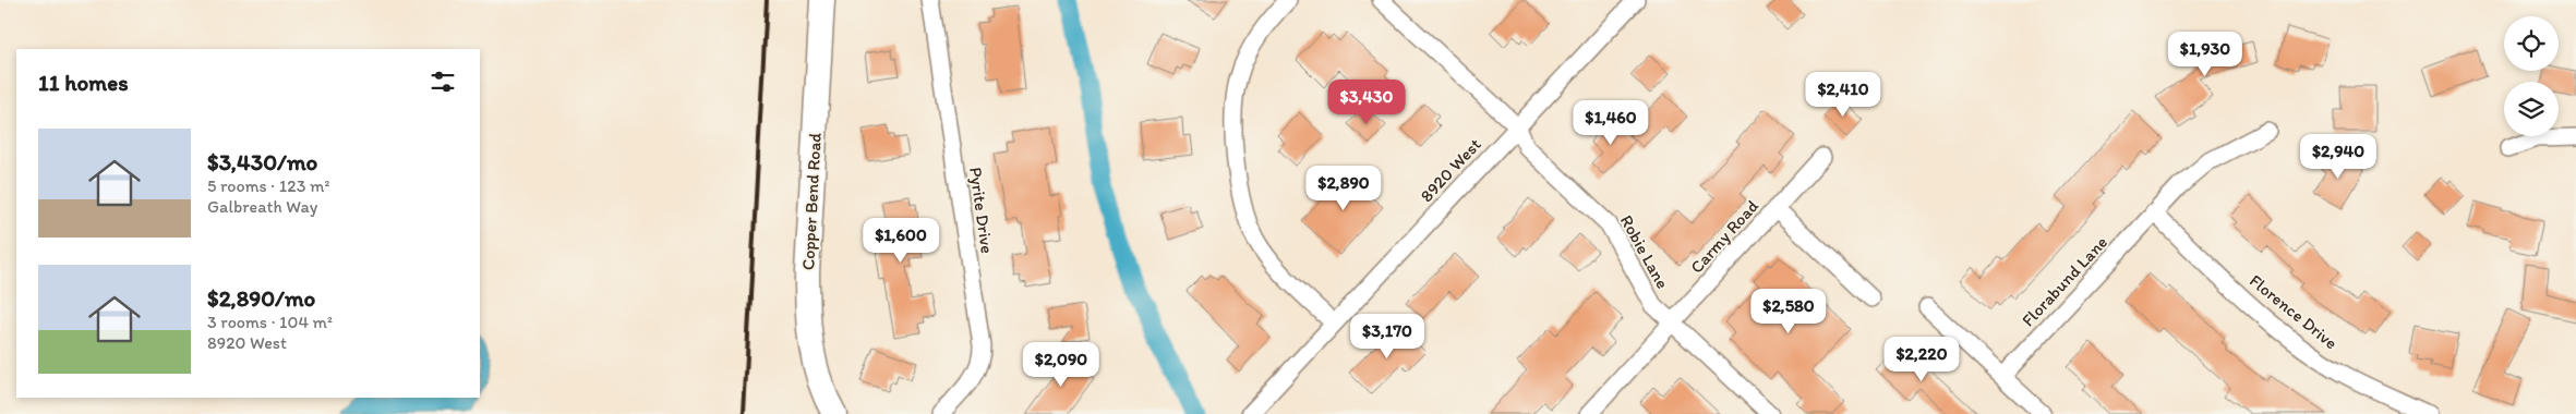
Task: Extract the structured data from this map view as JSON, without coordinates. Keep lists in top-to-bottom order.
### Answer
{
  "streets": {
    "street": [
      "8920 West",
      "Copper Bend Road",
      "Pyrite Drive",
      "Carmy Road",
      "Robie Lane",
      "Florabund Lane",
      "Florence Drive"
    ]
  },
  "crossings": [
    ["8920 West", "Robie Lane"],
    ["Carmy Road", "Robie Lane"],
    ["Florabund Lane", "Florence Drive"]
  ],
  "page": {
    "price": [
      "$1,930",
      "$2,410",
      "$3,430",
      "$1,460",
      "$2,940",
      "$2,890",
      "$1,600",
      "$2,580",
      "$3,170",
      "$2,220",
      "$2,090"
    ],
    "heading": "11 homes",
    "list": [
      {
        "name": "$3,430/mo",
        "note": "5 rooms · 123 m² · Galbreath Way"
      },
      {
        "name": "$2,890/mo",
        "note": "3 rooms · 104 m² · 8920 West"
      }
    ]
  }
}
